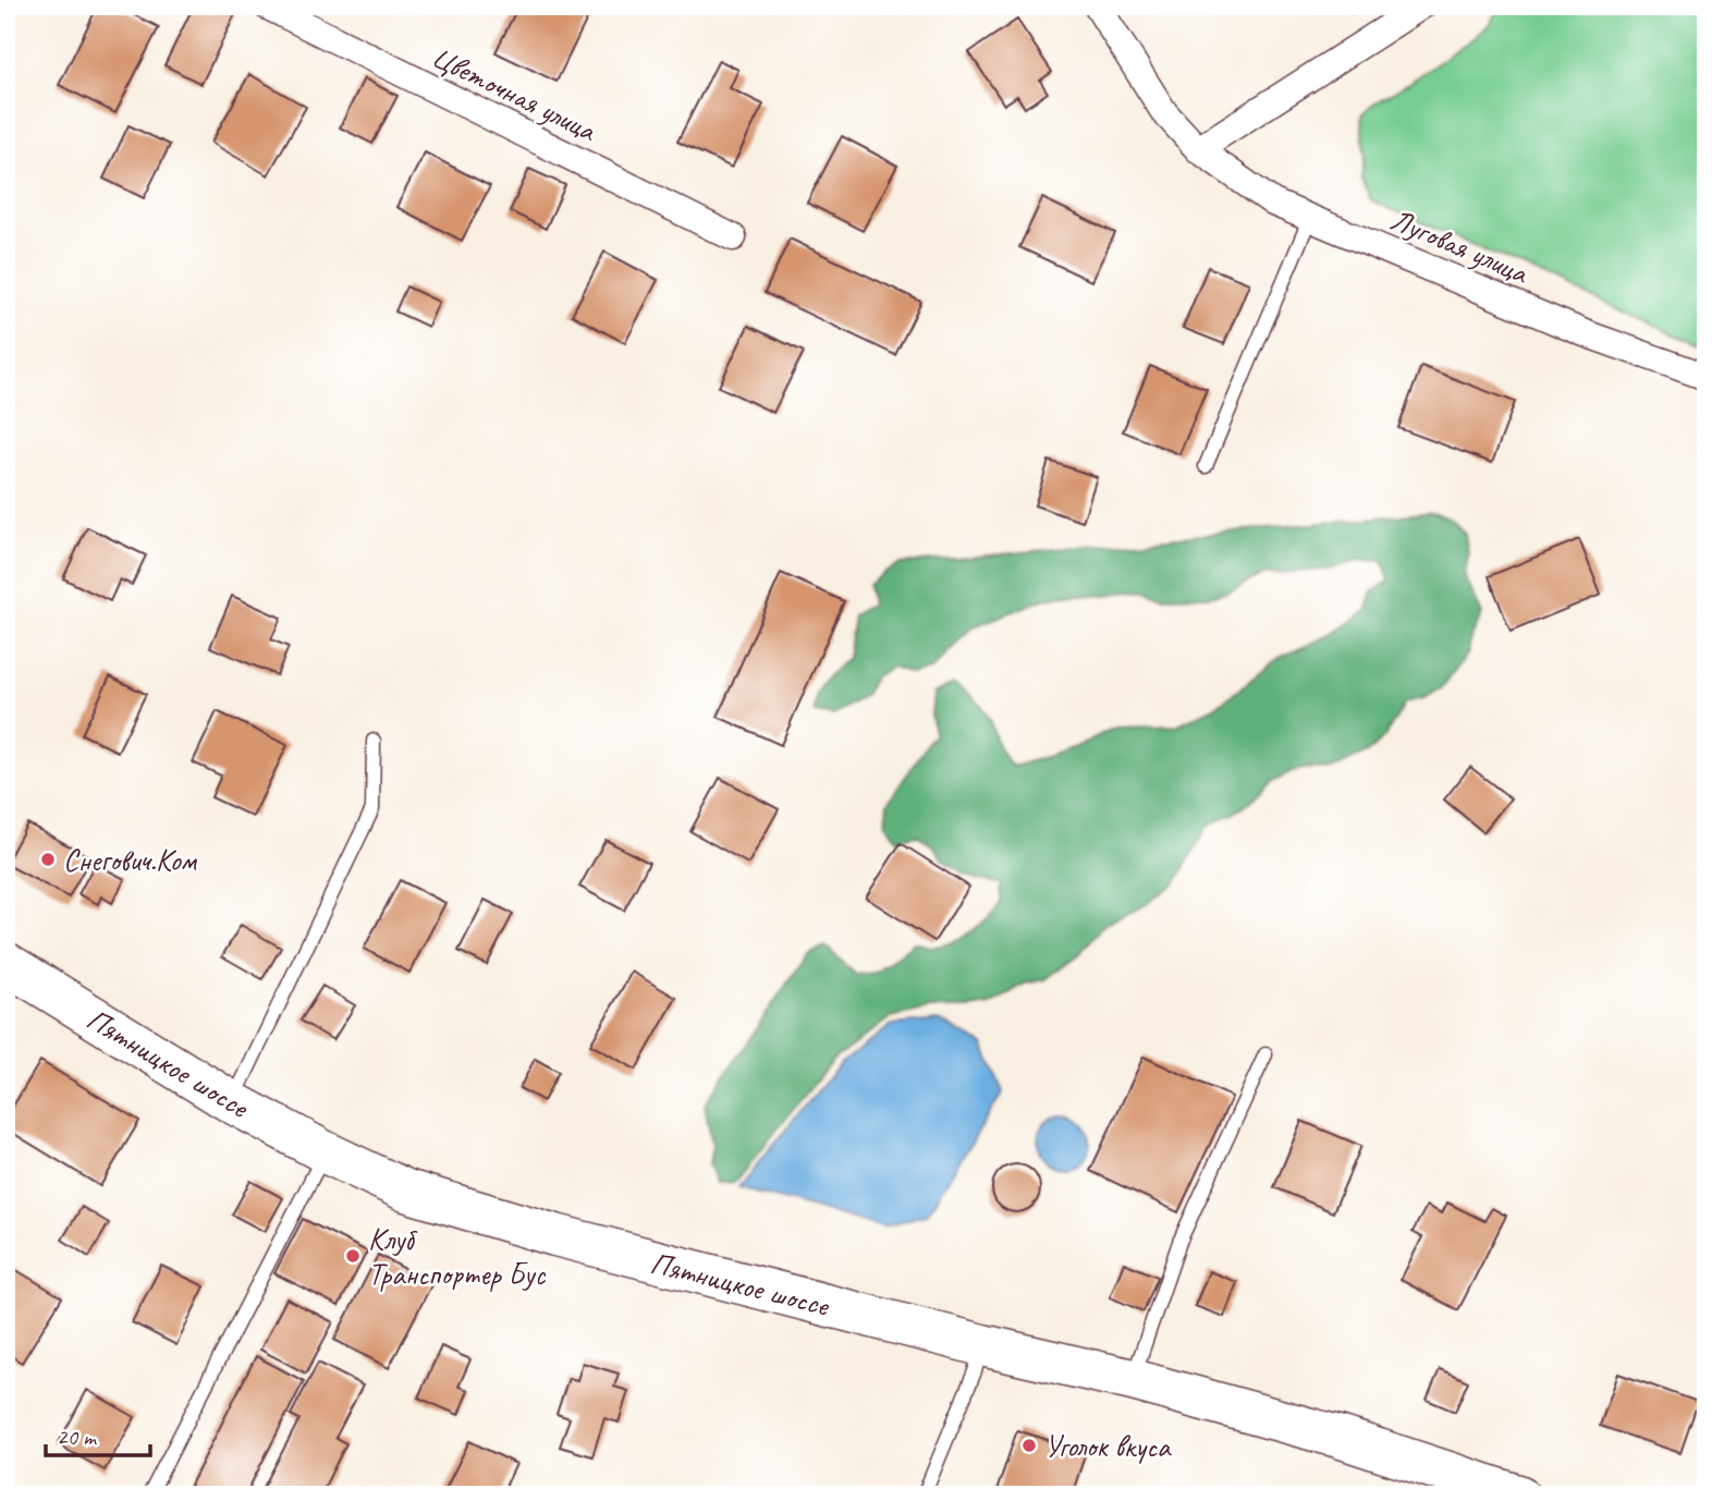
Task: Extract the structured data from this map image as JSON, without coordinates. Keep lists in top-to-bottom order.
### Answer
{
  "streets": {
    "main road": ["Пятницкое шоссе"],
    "street": ["Цветочная улица", "Луговая улица"]
  },
  "places": ["Снегович.Ком", "Клуб Транспортер Бус", "Уголок вкуса"],
  "scale_bar": "20 m"
}
